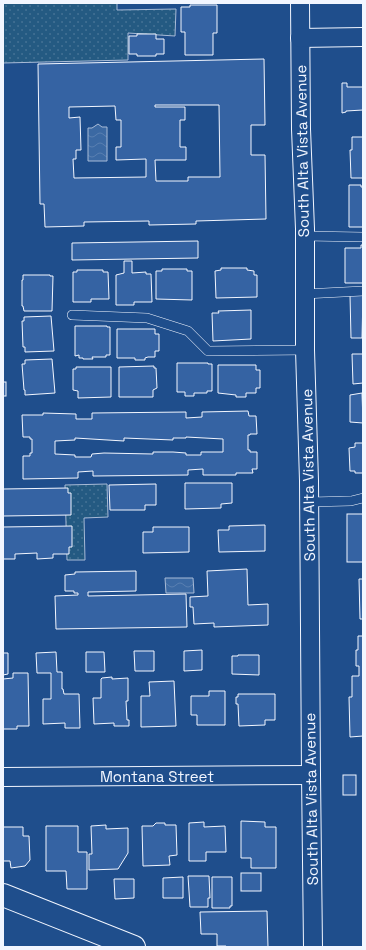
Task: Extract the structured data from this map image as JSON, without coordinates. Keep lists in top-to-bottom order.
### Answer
{
  "streets": {
    "street": ["South Alta Vista Avenue", "Montana Street"]
  },
  "crossings": [
    ["South Alta Vista Avenue", "Montana Street"]
  ]
}
